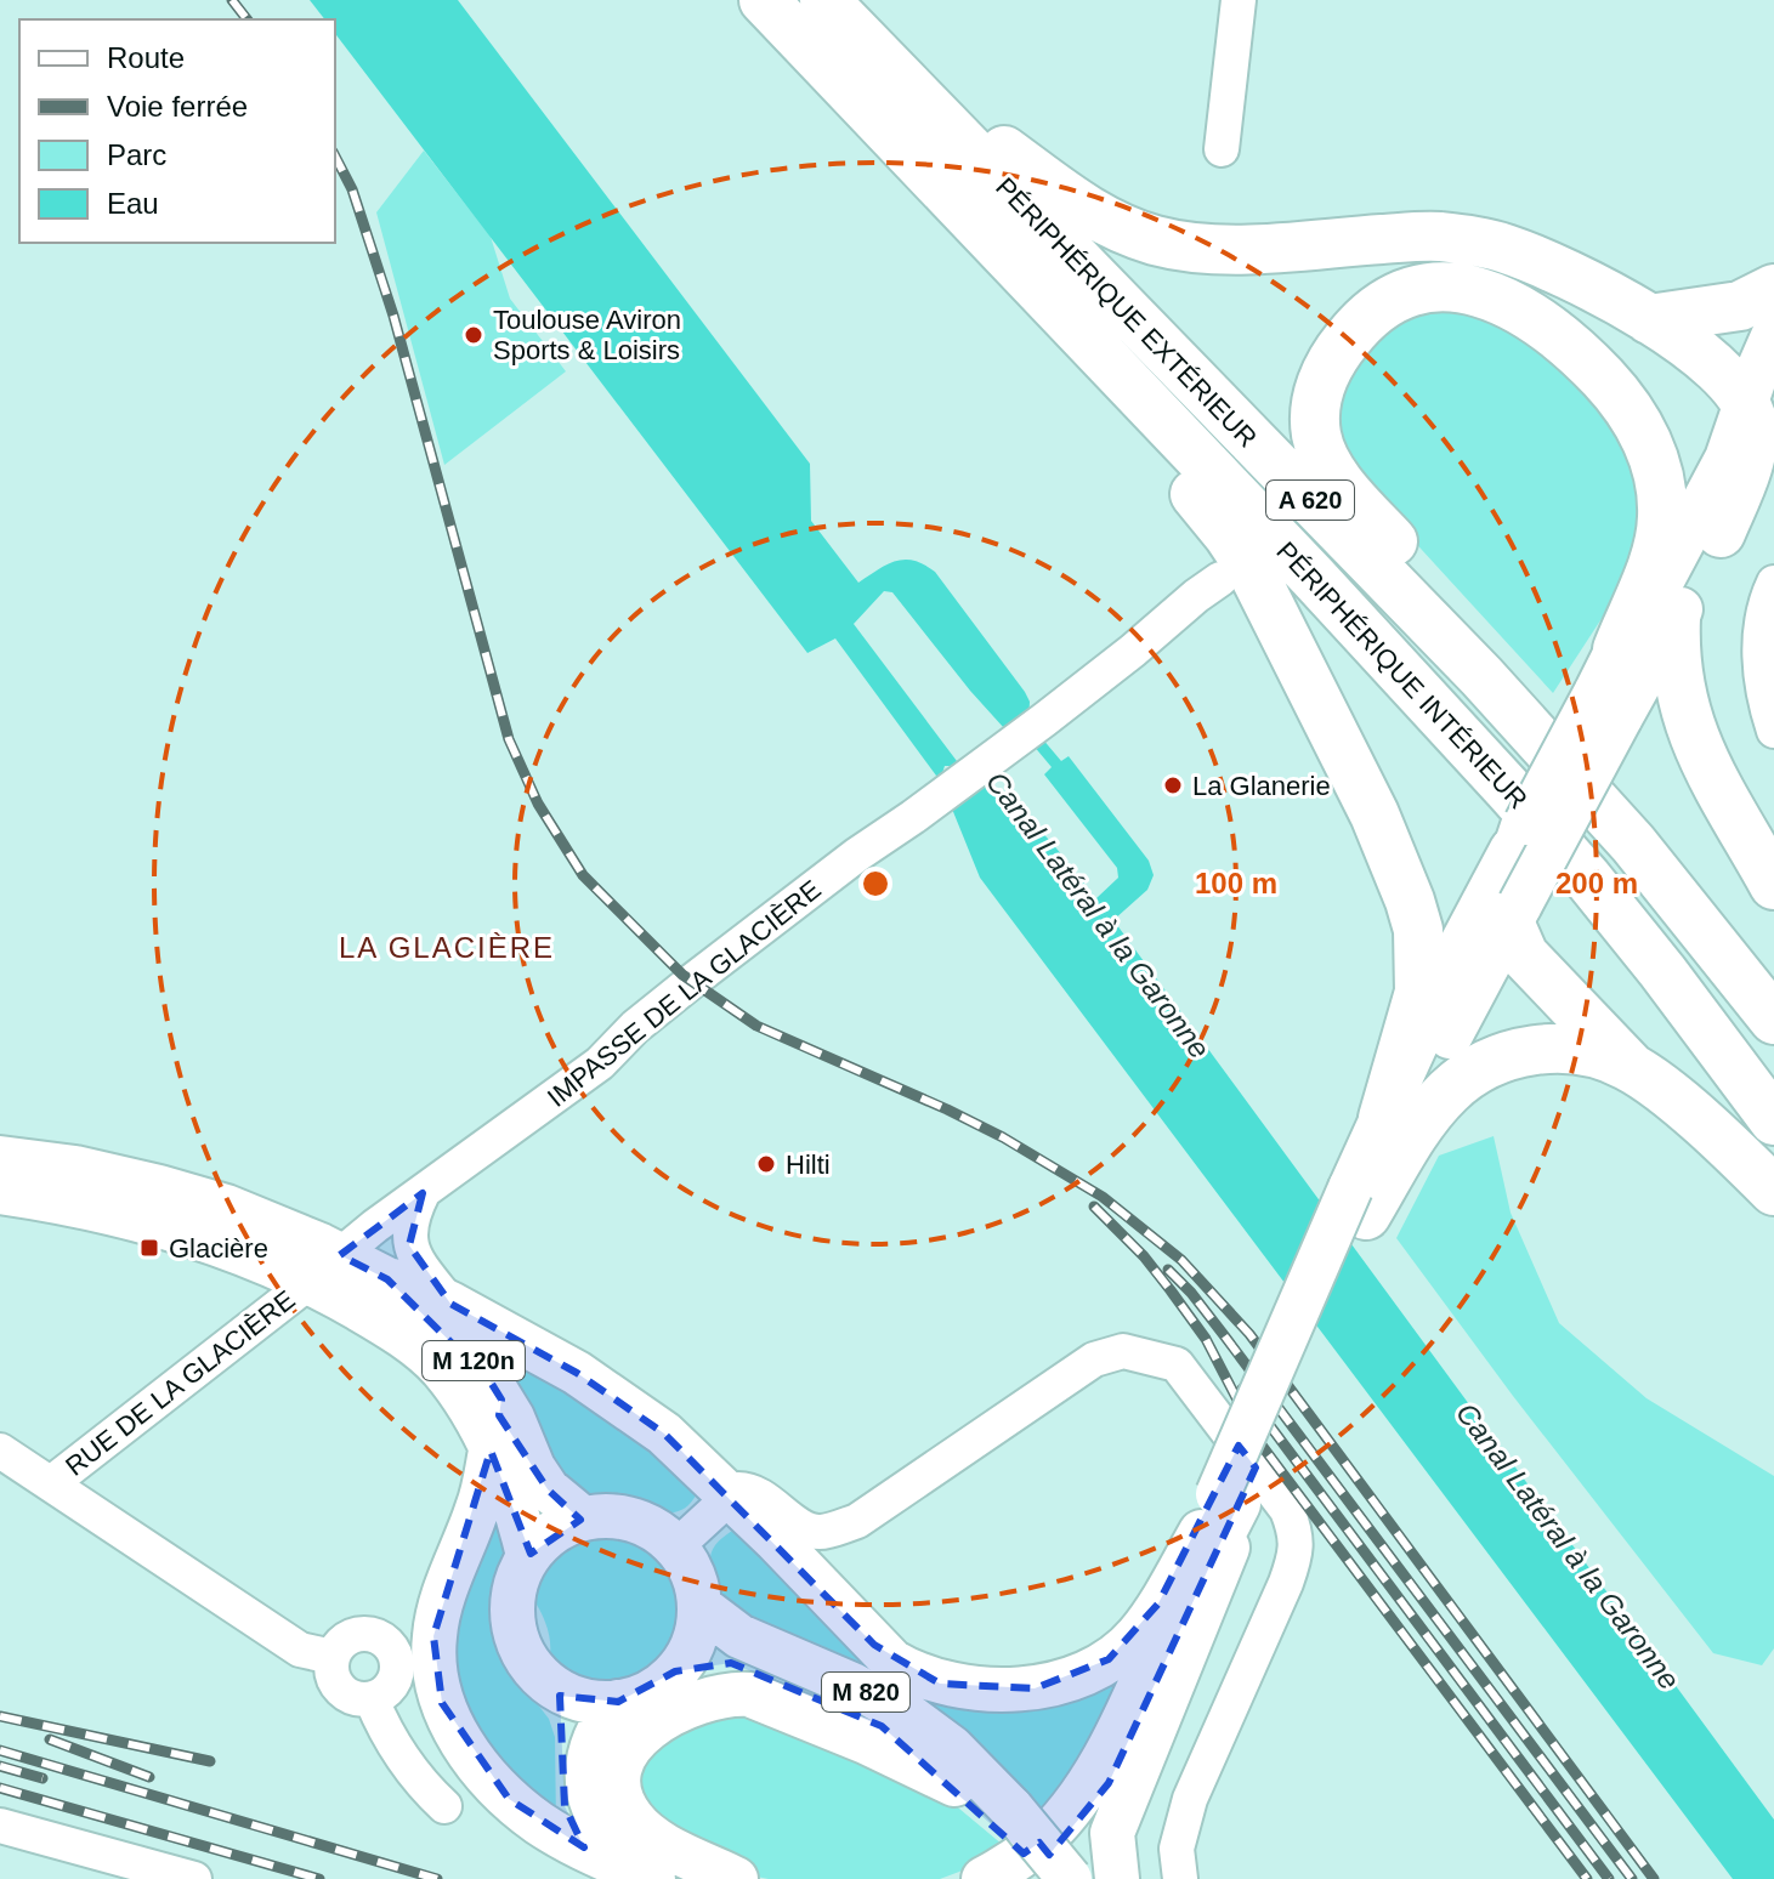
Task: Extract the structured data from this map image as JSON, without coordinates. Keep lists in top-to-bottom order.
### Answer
{
  "streets": {
    "highway": ["PÉRIPHÉRIQUE EXTÉRIEUR", "A 620", "PÉRIPHÉRIQUE INTÉRIEUR"],
    "main road": ["M 120n", "M 820"],
    "street": ["IMPASSE DE LA GLACIÈRE", "RUE DE LA GLACIÈRE"]
  },
  "crossings": [
    ["IMPASSE DE LA GLACIÈRE", "M 120n"],
    ["IMPASSE DE LA GLACIÈRE", "RUE DE LA GLACIÈRE"],
    ["M 120n", "RUE DE LA GLACIÈRE"],
    ["M 120n", "M 820"]
  ],
  "districts": ["LA GLACIÈRE"],
  "water": ["Canal Latéral à la Garonne"],
  "places": {
    "other": ["Toulouse Aviron Sports & Loisirs", "La Glanerie", "Hilti"],
    "transit": ["Glacière"]
  },
  "legend": [
    "Route",
    "Voie ferrée",
    "Parc",
    "Eau"
  ],
  "rings": ["100 m", "200 m"]
}
